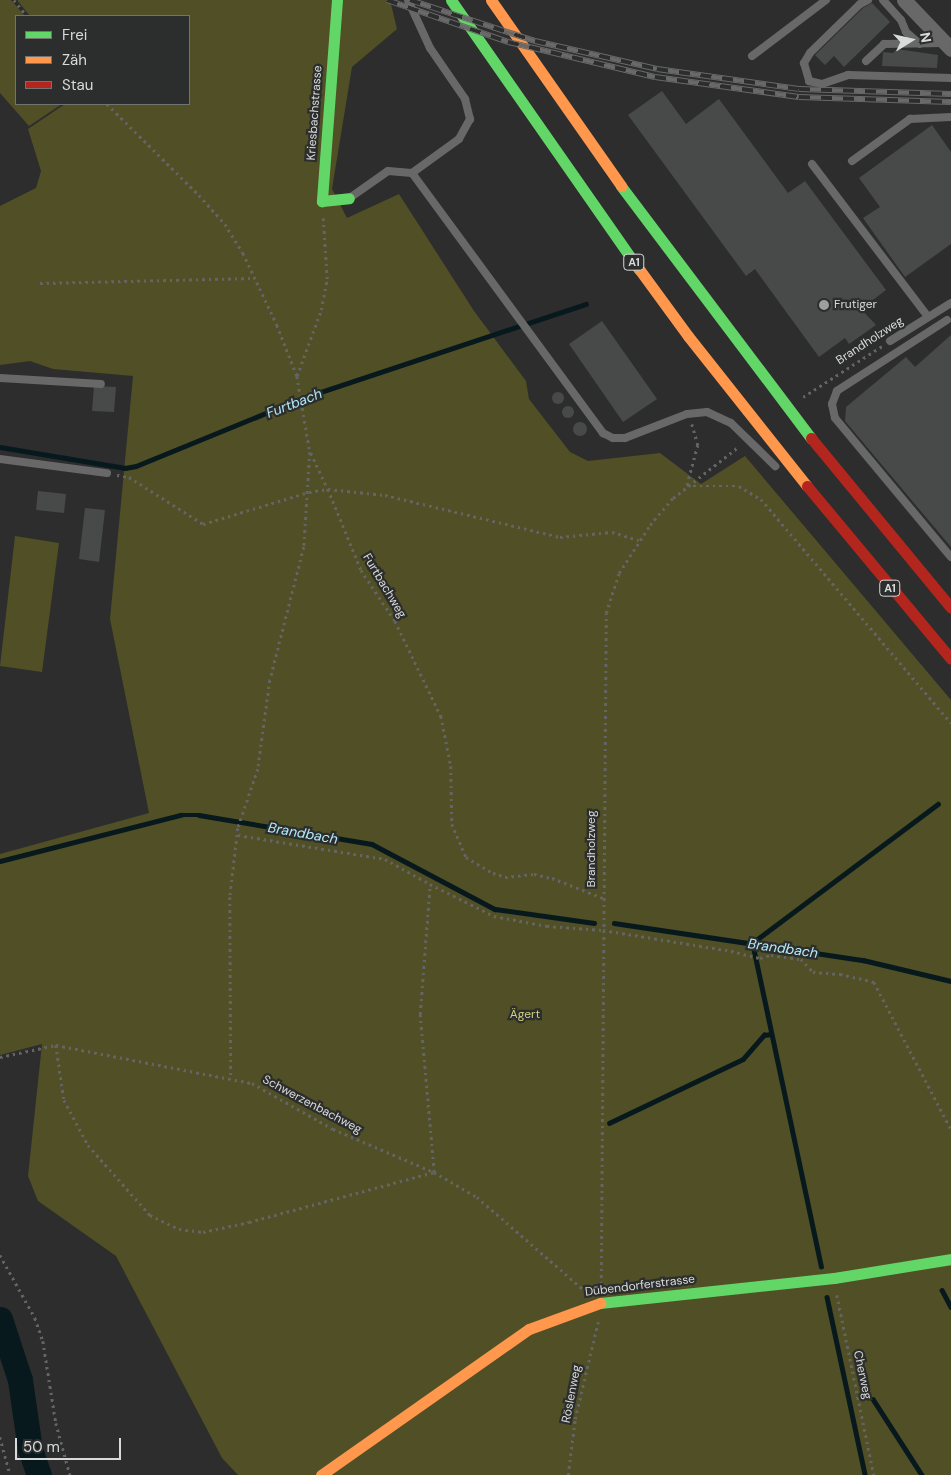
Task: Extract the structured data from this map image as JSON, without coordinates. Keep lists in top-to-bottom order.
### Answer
{
  "streets": {
    "main road": ["Kriesbachstrasse", "A1", "Dübendorferstrasse"],
    "lane": ["Brandholzweg"],
    "path": [
      "Furtbachweg",
      "Schwerzenbachweg",
      "Cherweg",
      "Röslenweg"
    ]
  },
  "crossings": [
    ["Brandholzweg", "Furtbachweg"],
    ["Brandholzweg", "Schwerzenbachweg"],
    ["Brandholzweg", "Dübendorferstrasse"],
    ["Schwerzenbachweg", "Dübendorferstrasse"],
    ["Dübendorferstrasse", "Cherweg"]
  ],
  "water": ["Furtbach", "Brandbach"],
  "parks": ["Ägert"],
  "places": ["Frutiger"],
  "legend": ["Frei", "Zäh", "Stau"],
  "scale_bar": "50 m",
  "north": "right"
}
